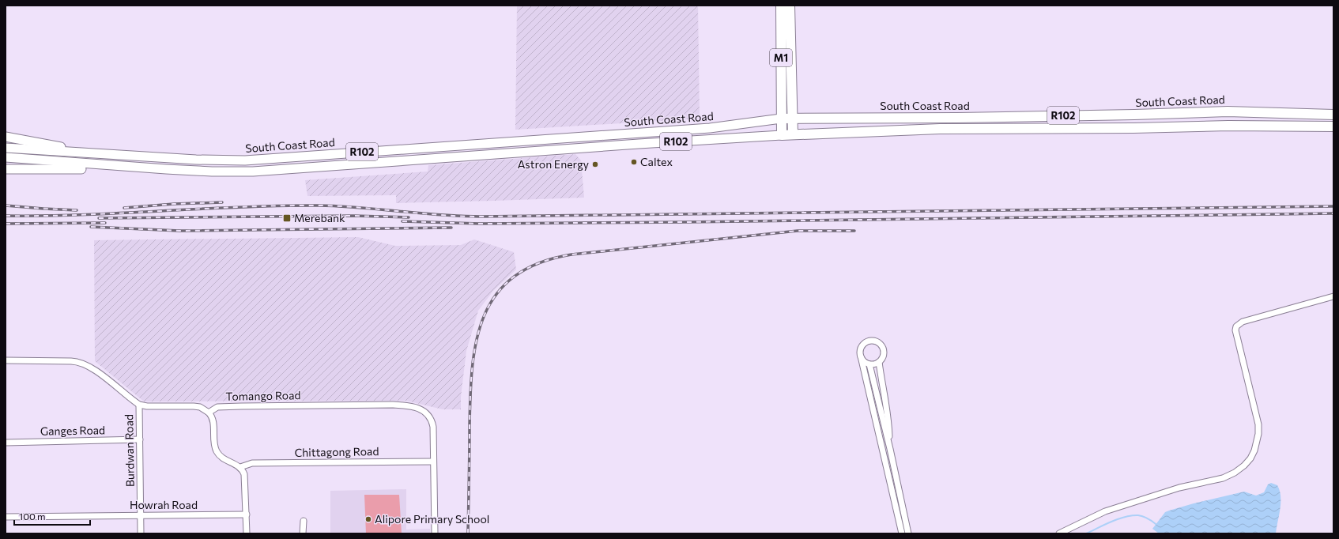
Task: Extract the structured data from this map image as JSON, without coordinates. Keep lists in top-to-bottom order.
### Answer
{
  "streets": {
    "highway": ["M1", "South Coast Road", "R102"],
    "street": [
      "Tomango Road",
      "Ganges Road",
      "Burdwan Road",
      "Chittagong Road",
      "Howrah Road"
    ]
  },
  "crossings": [
    ["M1", "South Coast Road"],
    ["Tomango Road", "Chittagong Road"],
    ["Ganges Road", "Burdwan Road"],
    ["Burdwan Road", "Howrah Road"]
  ],
  "places": {
    "other": ["Caltex", "Astron Energy", "Alipore Primary School"],
    "transit": ["Merebank"]
  },
  "scale_bar": "100 m"
}
